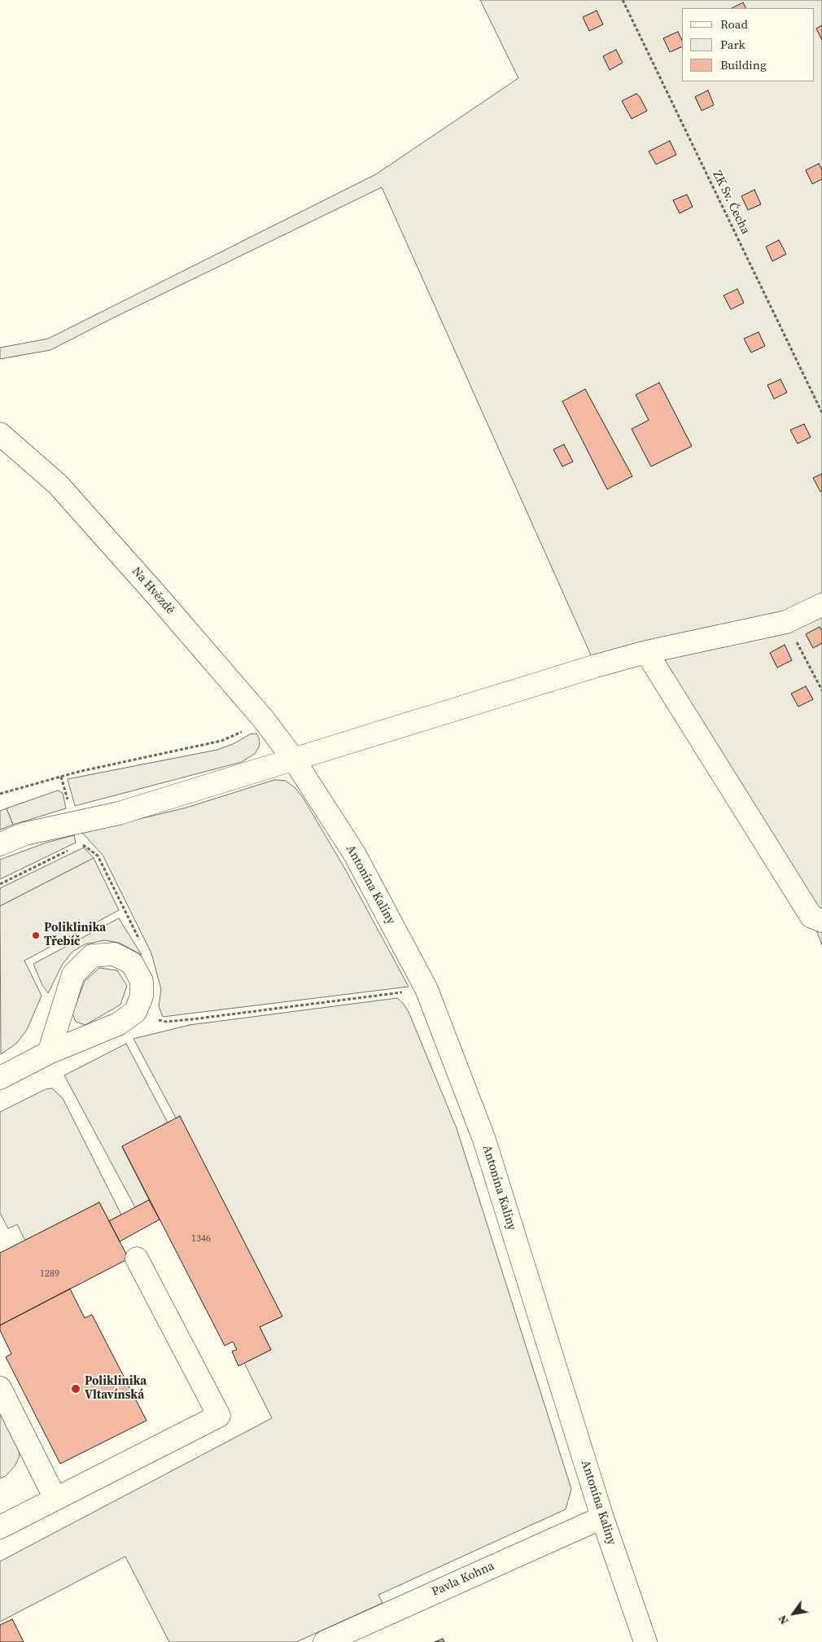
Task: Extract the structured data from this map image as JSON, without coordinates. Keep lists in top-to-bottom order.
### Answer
{
  "streets": {
    "street": ["Na Hvězdě", "Antonína Kaliny", "Pavla Kohna"],
    "path": ["ZK Sv. Čecha"]
  },
  "crossings": [
    ["Na Hvězdě", "Antonína Kaliny"],
    ["Antonína Kaliny", "Pavla Kohna"]
  ],
  "places": ["Poliklinika Třebíč", "Poliklinika Vltavínská"],
  "house_numbers": ["1346", "1289"],
  "legend": ["Road", "Park", "Building"],
  "north": "bottom left"
}
